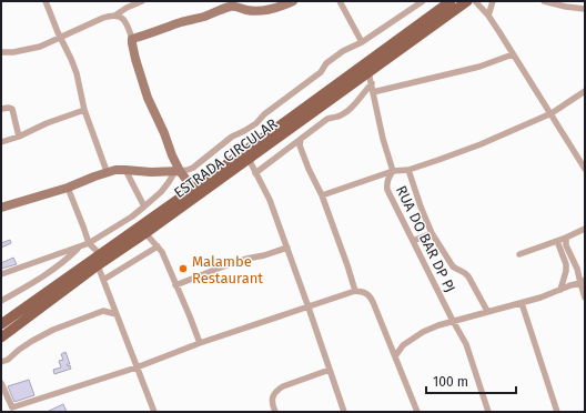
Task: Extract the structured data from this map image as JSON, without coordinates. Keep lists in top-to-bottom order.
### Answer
{
  "streets": {
    "main road": ["ESTRADA CIRCULAR"],
    "street": ["RUA DO BAR DP PJ"]
  },
  "crossings": [
    ["ESTRADA CIRCULAR", "RUA DO BAR DP PJ"]
  ],
  "places": ["Malambe Restaurant"],
  "scale_bar": "100 m"
}
